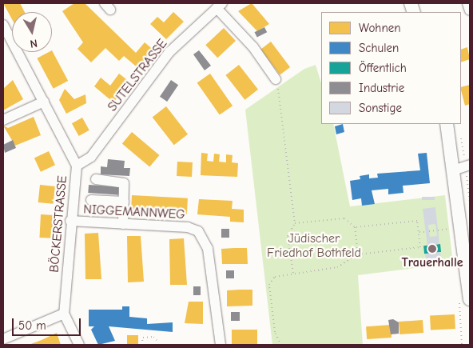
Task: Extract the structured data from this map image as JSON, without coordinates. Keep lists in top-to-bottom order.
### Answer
{
  "streets": {
    "street": ["SUTELSTRASSE", "NIGGEMANNWEG", "BÖCKERSTRASSE"]
  },
  "crossings": [
    ["SUTELSTRASSE", "BÖCKERSTRASSE"],
    ["NIGGEMANNWEG", "BÖCKERSTRASSE"]
  ],
  "parks": ["Jüdischer Friedhof Bothfeld"],
  "places": ["Trauerhalle"],
  "legend": [
    "Wohnen",
    "Schulen",
    "Öffentlich",
    "Industrie",
    "Sonstige"
  ],
  "scale_bar": "50 m",
  "north": "bottom"
}
